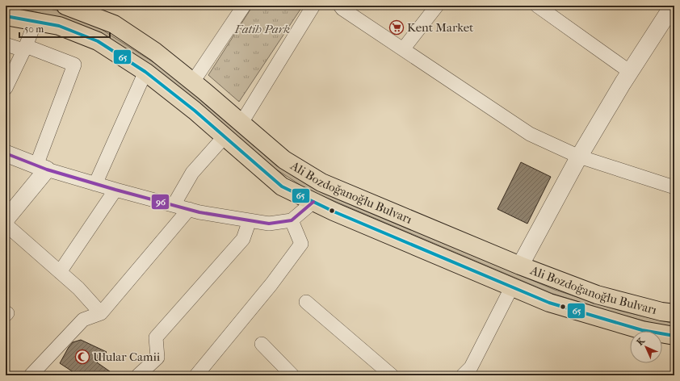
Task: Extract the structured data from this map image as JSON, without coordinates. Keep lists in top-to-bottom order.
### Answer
{
  "streets": {
    "main road": ["Ali Bozdoğanoğlu Bulvarı"]
  },
  "parks": ["Fatih Park"],
  "places": {
    "supermarket": ["Kent Market"],
    "mosque": ["Ulular Camii"]
  },
  "lines": ["transit line 65", "transit line 96"],
  "scale_bar": "50 m",
  "north": "top left"
}
